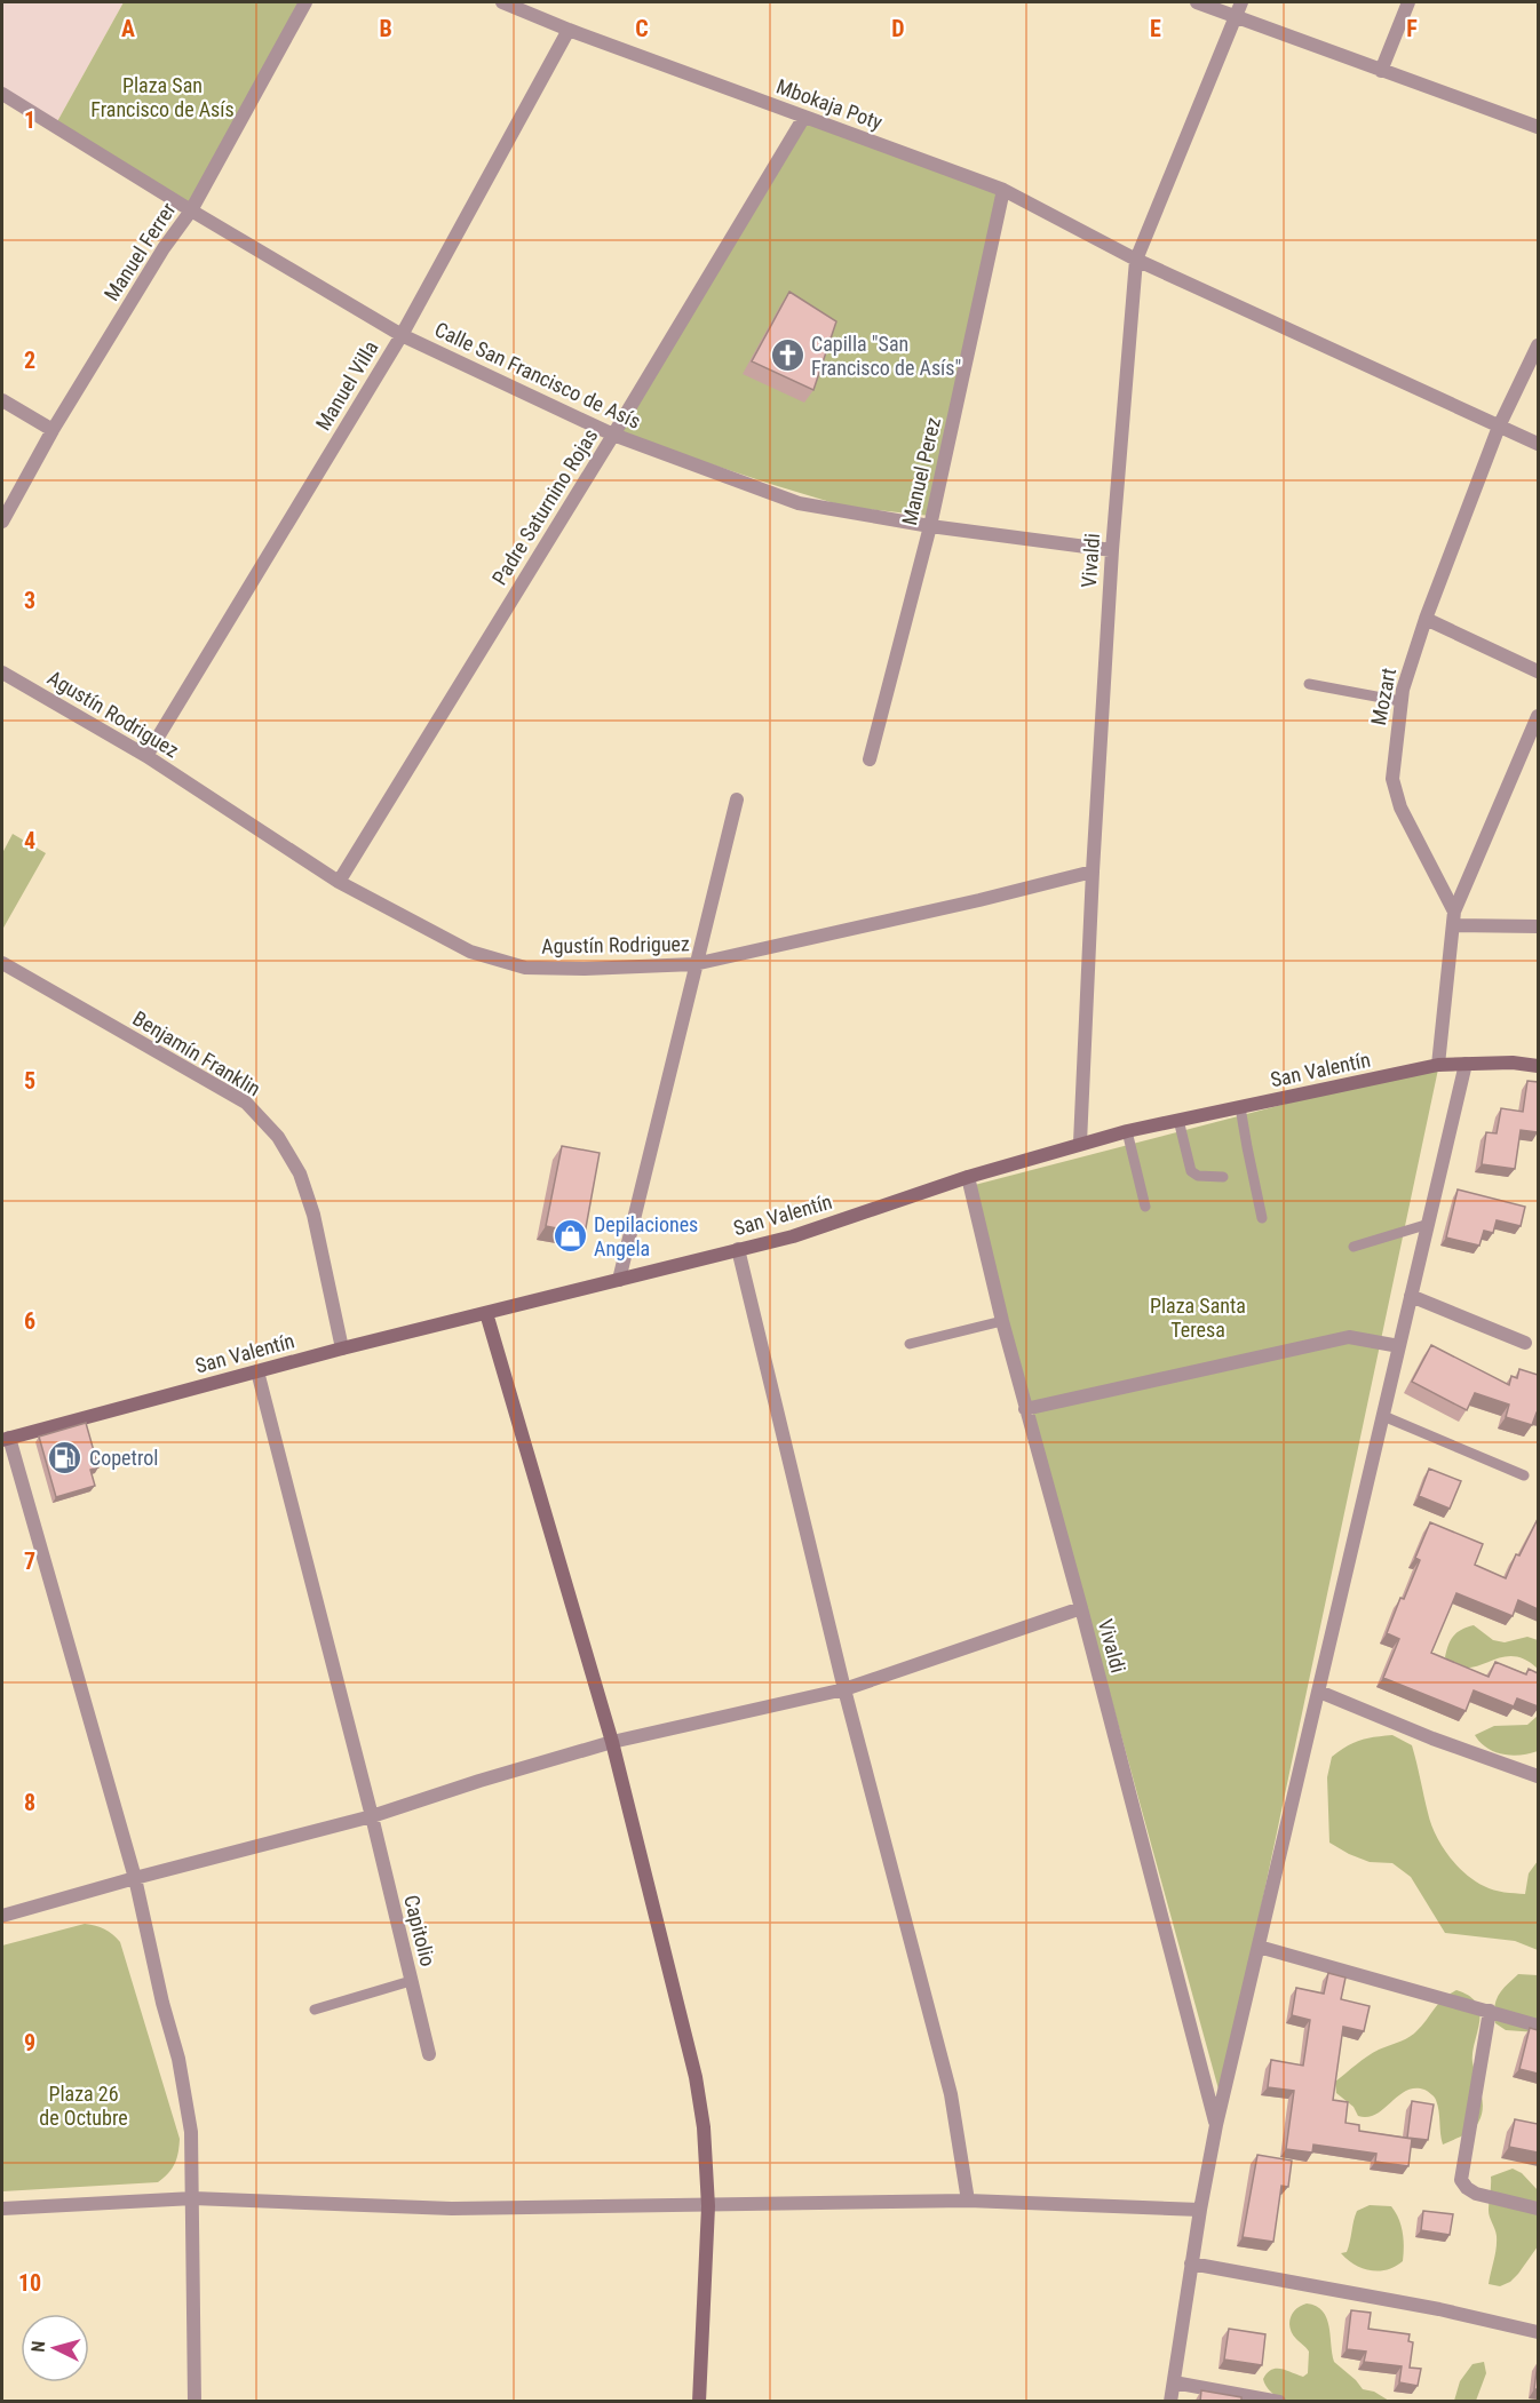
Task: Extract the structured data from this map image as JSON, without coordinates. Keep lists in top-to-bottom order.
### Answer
{
  "streets": {
    "main road": ["San Valentín"],
    "street": [
      "Mbokaja Poty",
      "Manuel Ferrer",
      "Calle San Francisco de Asís",
      "Manuel Villa",
      "Manuel Perez",
      "Padre Saturnino Rojas",
      "Vivaldi",
      "Mozart",
      "Agustín Rodriguez",
      "Benjamín Franklin",
      "Capitolio"
    ]
  },
  "crossings": [
    ["Mbokaja Poty", "Manuel Villa"],
    ["Mbokaja Poty", "Manuel Perez"],
    ["Mbokaja Poty", "Padre Saturnino Rojas"],
    ["Mbokaja Poty", "Vivaldi"],
    ["Mbokaja Poty", "Mozart"],
    ["Manuel Ferrer", "Calle San Francisco de Asís"],
    ["Calle San Francisco de Asís", "Manuel Villa"],
    ["Calle San Francisco de Asís", "Manuel Perez"],
    ["Calle San Francisco de Asís", "Padre Saturnino Rojas"],
    ["Calle San Francisco de Asís", "Vivaldi"],
    ["Manuel Villa", "Agustín Rodriguez"],
    ["Padre Saturnino Rojas", "Agustín Rodriguez"],
    ["Vivaldi", "Agustín Rodriguez"],
    ["Vivaldi", "San Valentín"],
    ["Benjamín Franklin", "San Valentín"],
    ["San Valentín", "Capitolio"]
  ],
  "parks": ["Plaza San Francisco de Asís", "Plaza Santa Teresa", "Plaza 26 de Octubre"],
  "places": {
    "church": ["Capilla \"San Francisco de Asís\""],
    "shop": ["Depilaciones Angela"],
    "fuel station": ["Copetrol"]
  },
  "north": "left",
  "grid": {
    "columns": [
      "A",
      "B",
      "C",
      "D",
      "E",
      "F"
    ],
    "rows": [
      "1",
      "2",
      "3",
      "4",
      "5",
      "6",
      "7",
      "8",
      "9",
      "10"
    ]
  }
}
